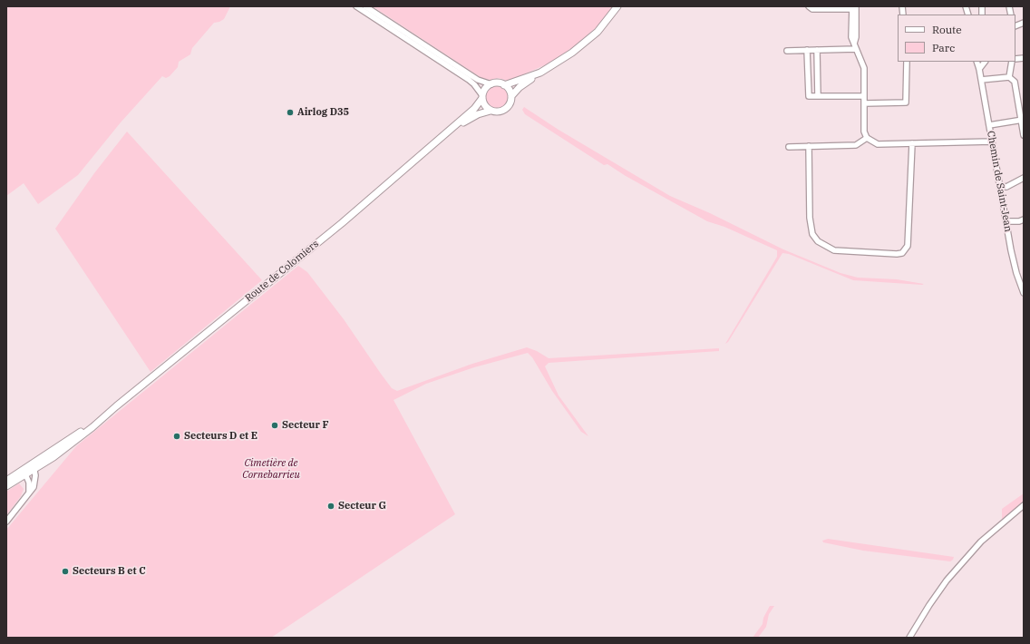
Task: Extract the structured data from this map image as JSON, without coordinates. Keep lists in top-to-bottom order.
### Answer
{
  "streets": {
    "main road": ["Route de Colomiers"],
    "street": ["Chemin de Saint-Jean"]
  },
  "parks": ["Cimetière de Cornebarrieu"],
  "places": [
    "Airlog D35",
    "Secteur F",
    "Secteurs D et E",
    "Secteur G",
    "Secteurs B et C"
  ],
  "legend": ["Route", "Parc"]
}
